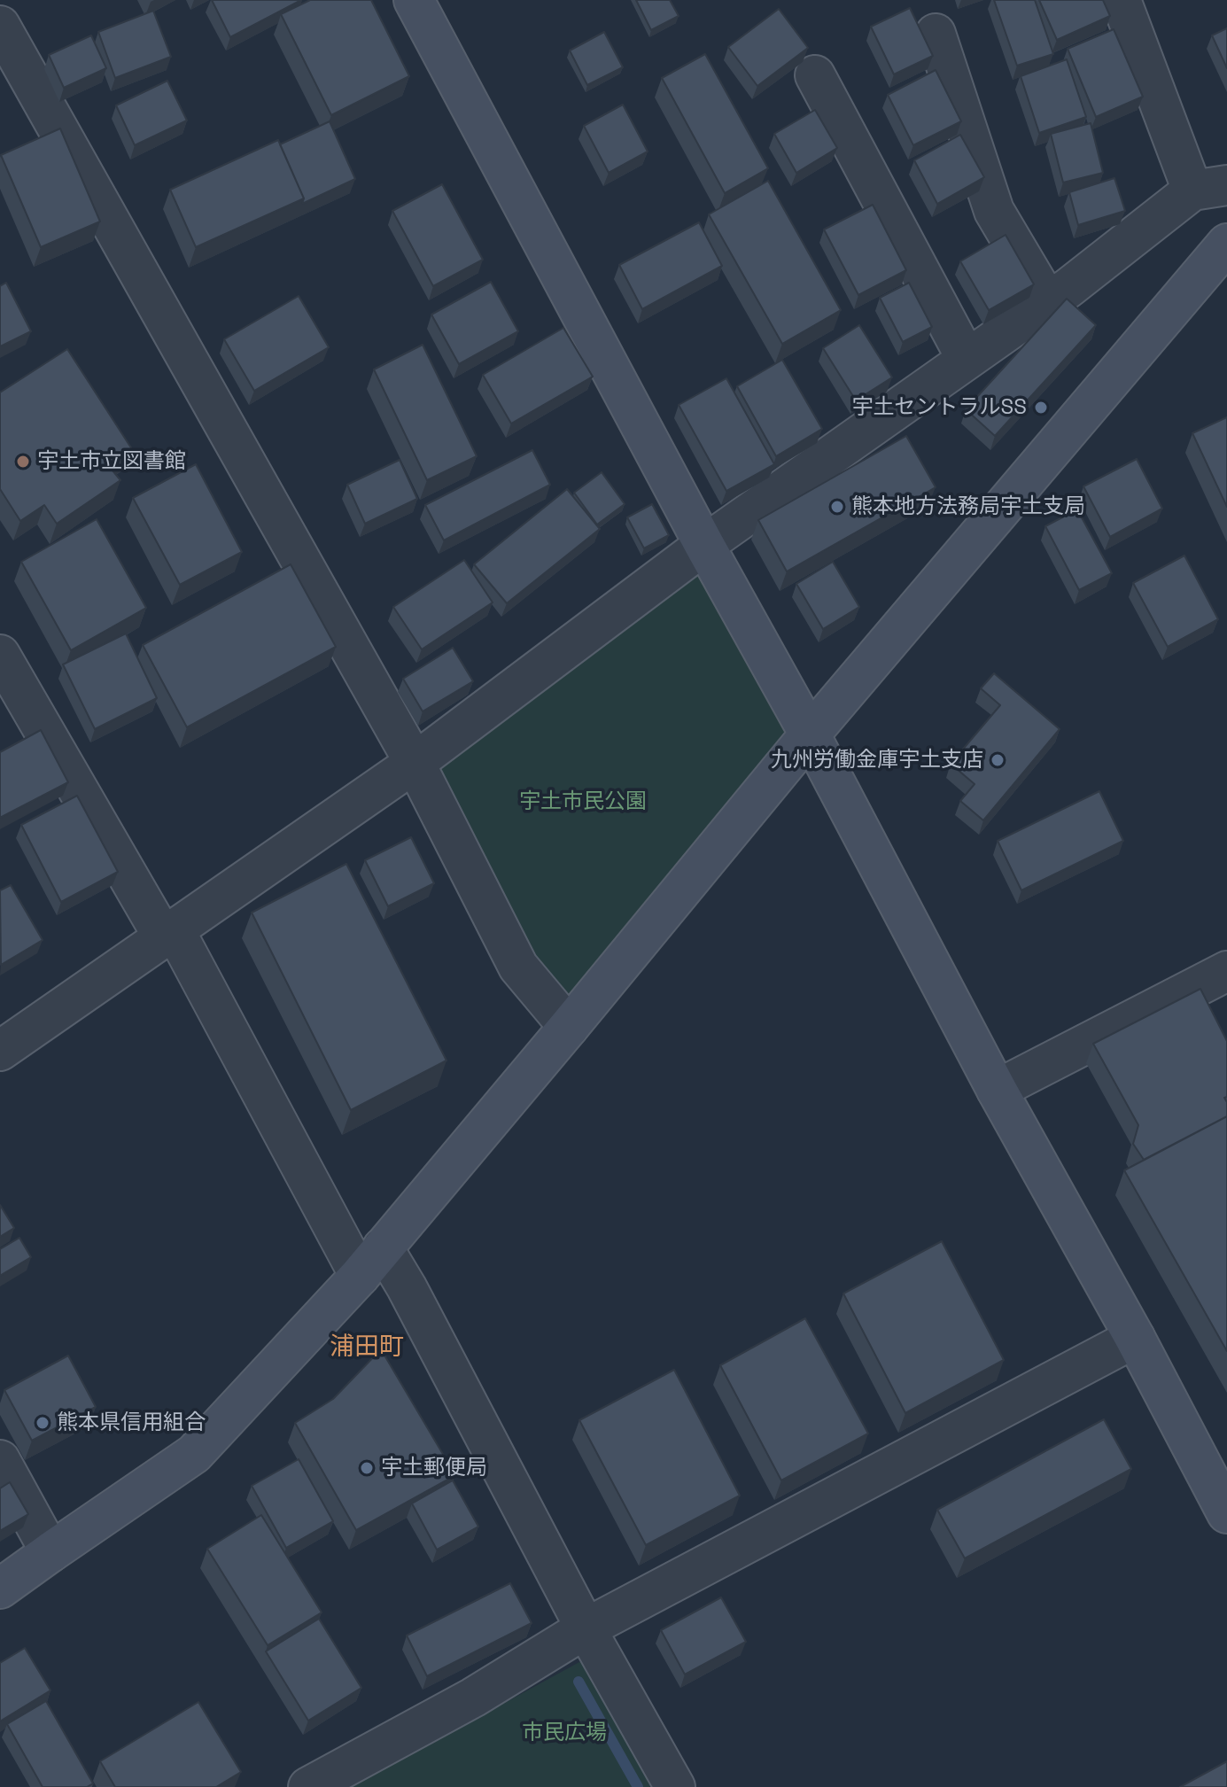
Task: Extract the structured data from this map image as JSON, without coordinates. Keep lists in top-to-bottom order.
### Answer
{
  "districts": ["浦田町"],
  "parks": ["宇土市民公園", "市民広場"],
  "places": [
    "宇土セントラルSS",
    "宇土市立図書館",
    "熊本地方法務局宇土支局",
    "九州労働金庫宇土支店",
    "熊本県信用組合",
    "宇土郵便局"
  ]
}
